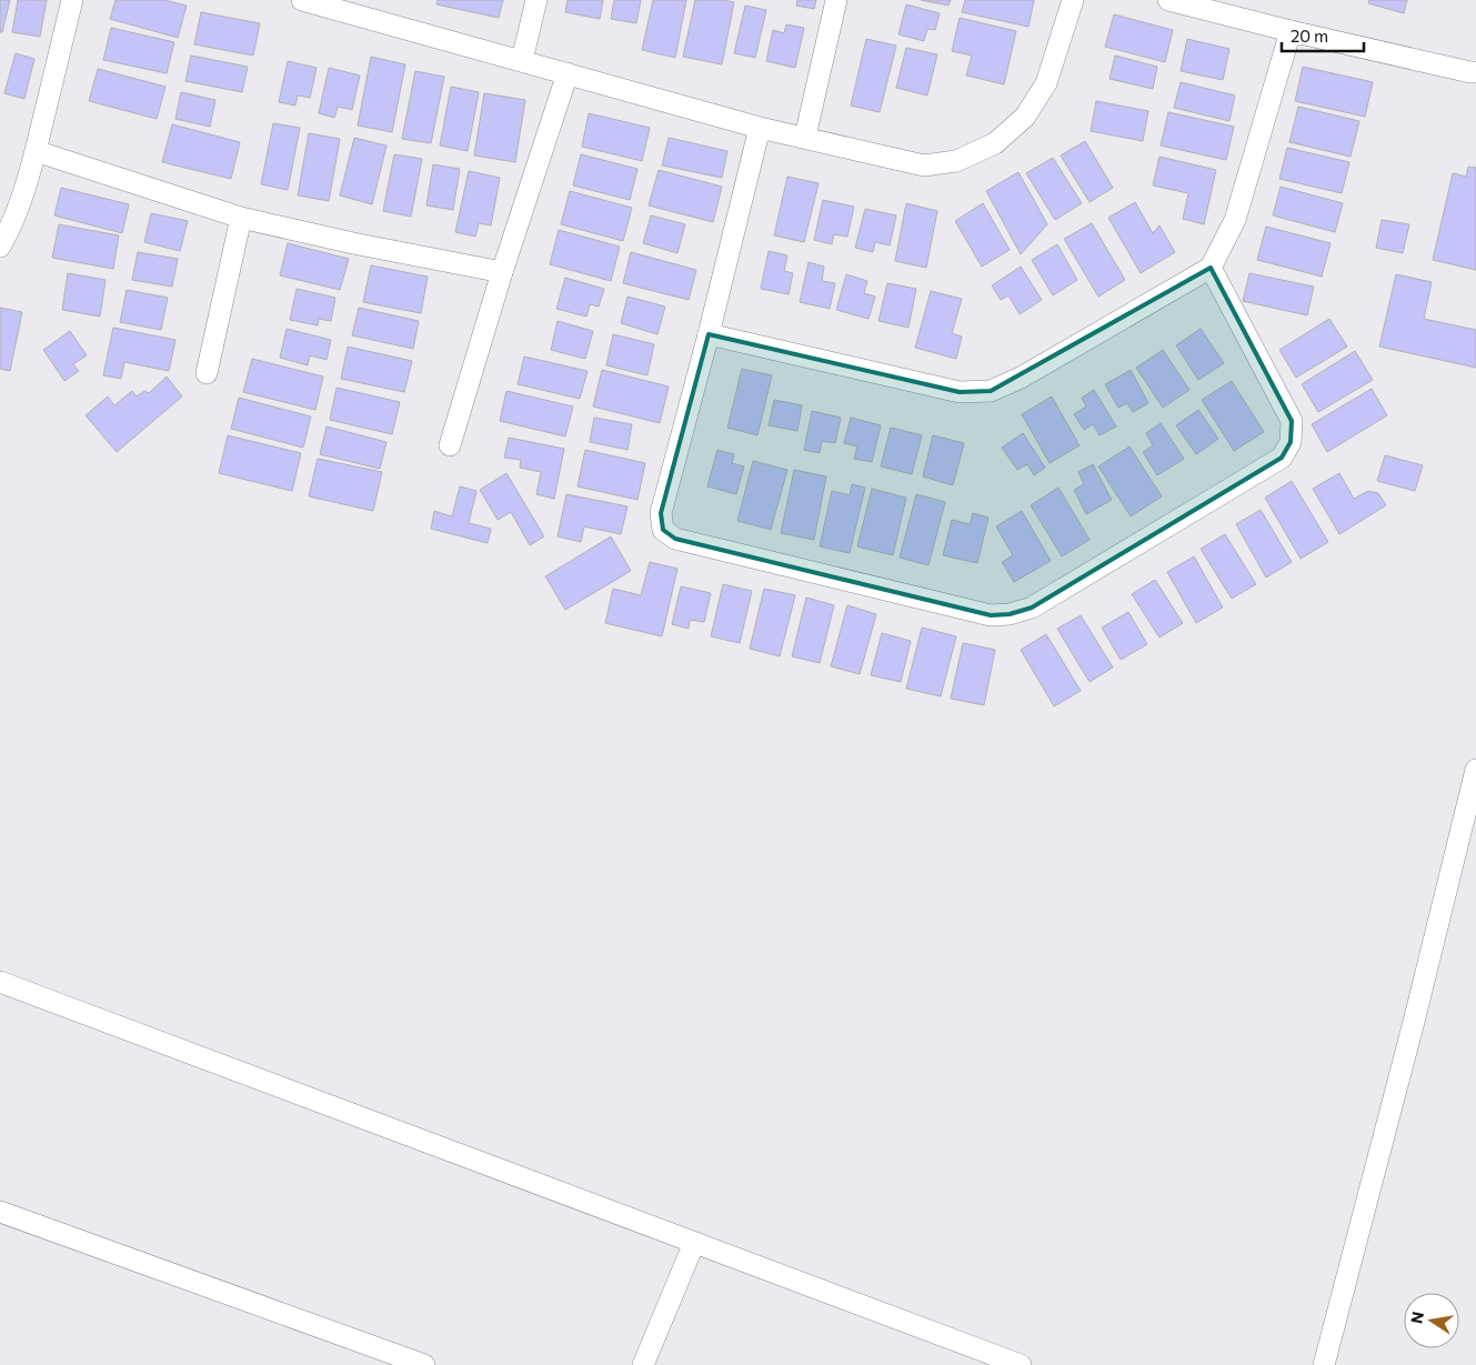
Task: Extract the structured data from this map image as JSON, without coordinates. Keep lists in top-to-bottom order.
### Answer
{
  "scale_bar": "20 m",
  "north": "left"
}
